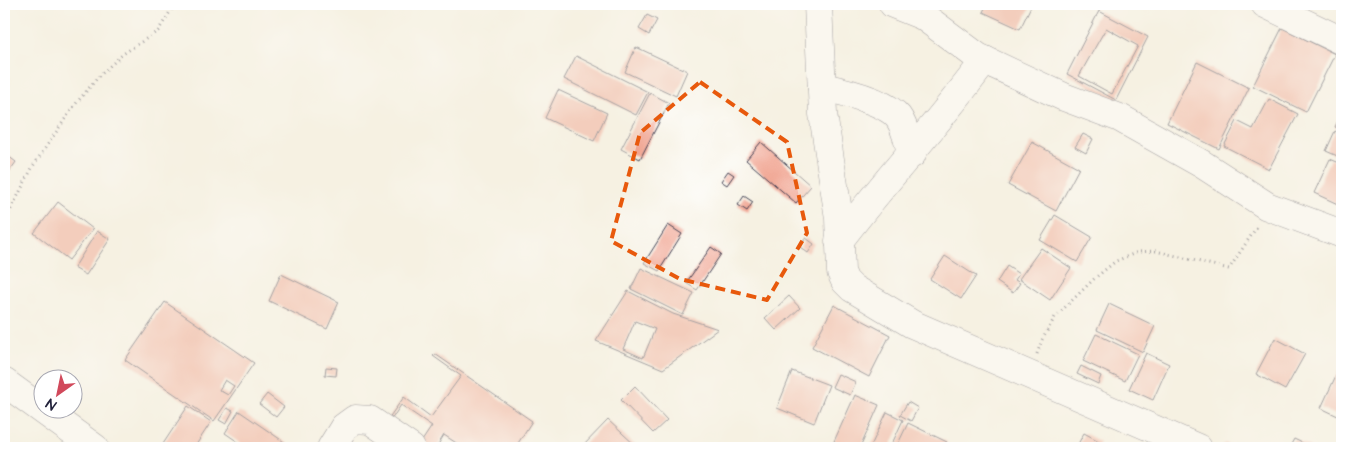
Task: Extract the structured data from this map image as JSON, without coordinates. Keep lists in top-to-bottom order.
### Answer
{
  "north": "bottom left"
}
